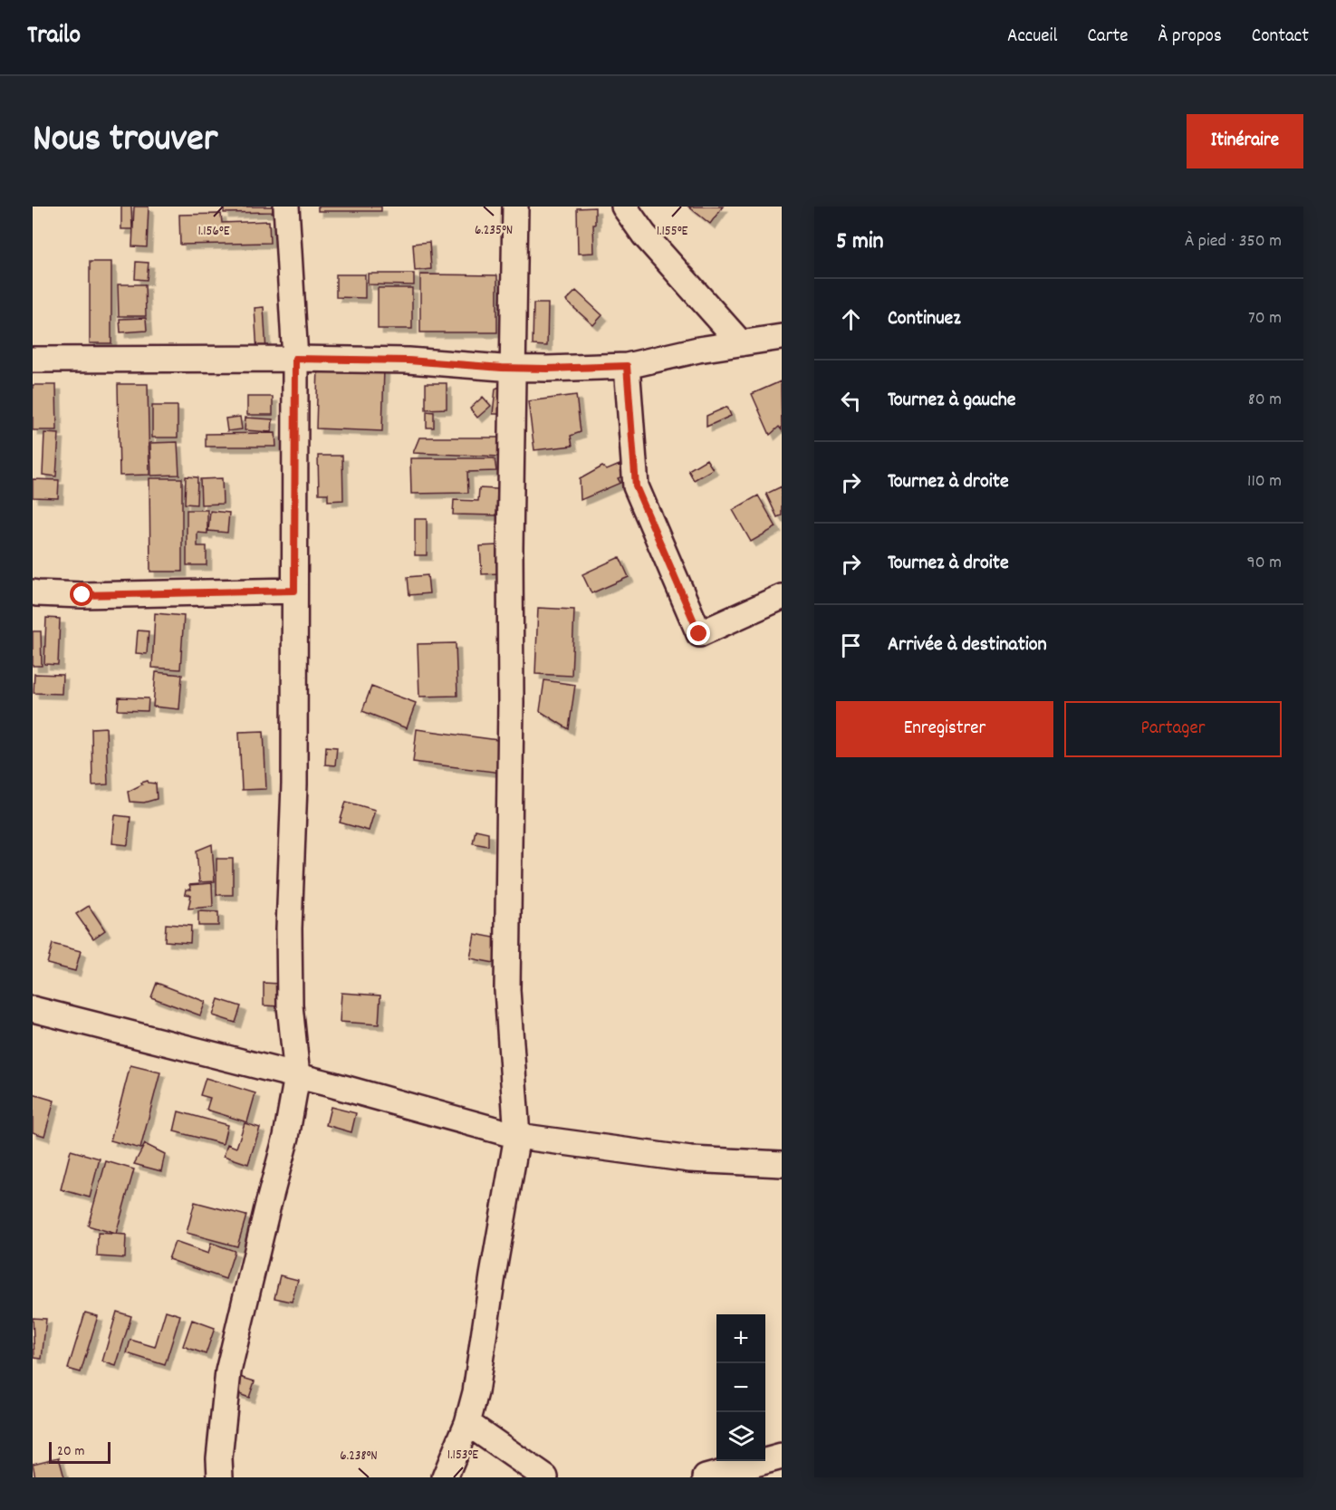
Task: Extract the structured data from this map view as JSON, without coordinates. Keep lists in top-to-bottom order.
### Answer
{
  "scale_bar": "20 m",
  "page": {
    "header": "Trailo",
    "nav": [
      "Accueil",
      "Carte",
      "À propos",
      "Contact"
    ],
    "title": "Nous trouver",
    "buttons": [
      "Itinéraire",
      ["Enregistrer", "Partager"]
    ],
    "heading": ["5 min", "À pied · 350 m"],
    "list": [
      ["Continuez", "70 m"],
      ["Tournez à gauche", "80 m"],
      ["Tournez à droite", "110 m"],
      ["Tournez à droite", "90 m"],
      "Arrivée à destination"
    ],
    "map_buttons": ["+", "−"],
    "scale": "20 m"
  },
  "coordinates": [
    "6.235°N",
    "1.156°E",
    "1.155°E",
    "1.153°E",
    "6.238°N"
  ]
}
